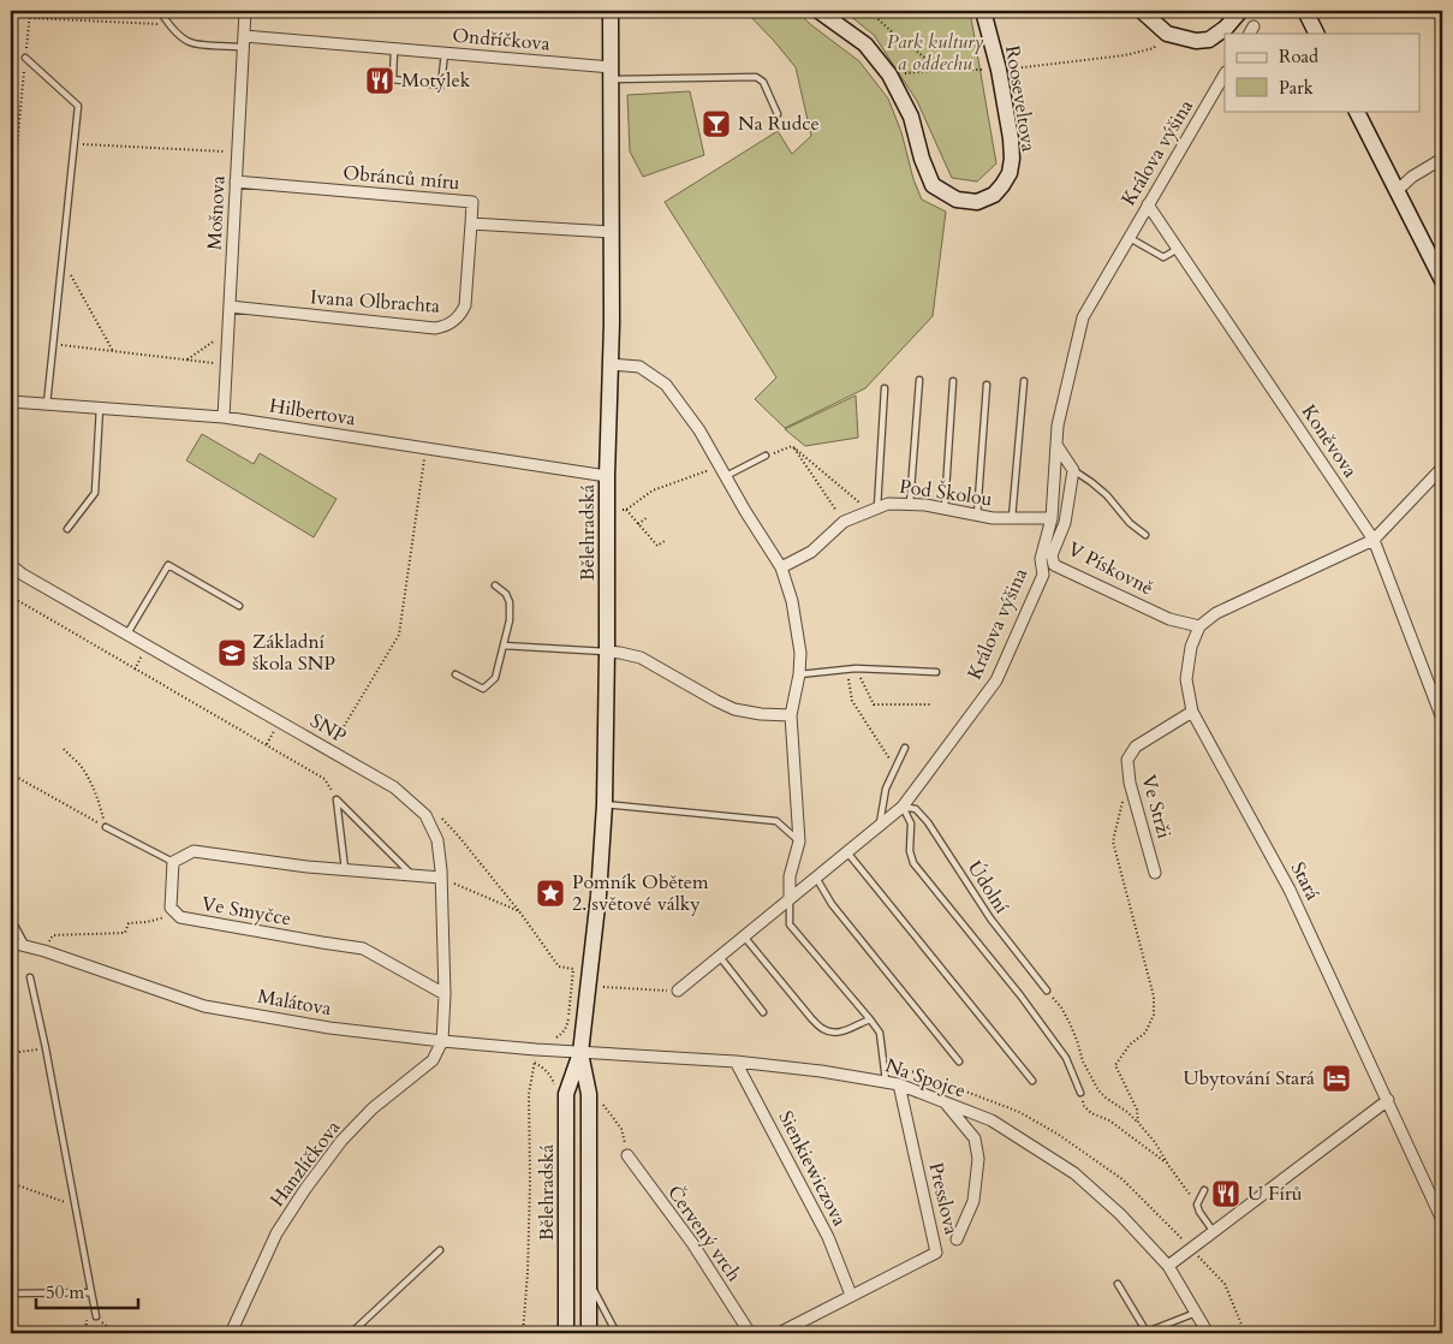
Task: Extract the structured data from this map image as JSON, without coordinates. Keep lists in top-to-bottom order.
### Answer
{
  "streets": {
    "street": [
      "Ondříčkova",
      "Rooseveltova",
      "Králova výšina",
      "Obránců míru",
      "Mošnova",
      "Ivana Olbrachta",
      "Hilbertova",
      "Koněvova",
      "Pod Školou",
      "Bělehradská",
      "V Pískovně",
      "SNP",
      "Ve Strži",
      "Stará",
      "Ve Smyčce",
      "Malátova",
      "Na Spojce",
      "Hanzlíčkova",
      "Sienkiewiczova",
      "Presslova",
      "Červený vrch"
    ],
    "lane": ["Údolní"]
  },
  "crossings": [
    ["Ondříčkova", "Mošnova"],
    ["Ondříčkova", "Bělehradská"],
    ["Králova výšina", "Koněvova"],
    ["Králova výšina", "Pod Školou"],
    ["Králova výšina", "Údolní"],
    ["Obránců míru", "Mošnova"],
    ["Obránců míru", "Ivana Olbrachta"],
    ["Mošnova", "Ivana Olbrachta"],
    ["Mošnova", "Hilbertova"],
    ["Hilbertova", "Bělehradská"],
    ["Bělehradská", "Malátova"],
    ["Bělehradská", "Na Spojce"],
    ["V Pískovně", "Stará"],
    ["SNP", "Ve Smyčce"],
    ["SNP", "Malátova"],
    ["SNP", "Hanzlíčkova"],
    ["Ve Strži", "Stará"],
    ["Malátova", "Na Spojce"],
    ["Malátova", "Hanzlíčkova"],
    ["Na Spojce", "Sienkiewiczova"],
    ["Na Spojce", "Presslova"],
    ["Sienkiewiczova", "Presslova"]
  ],
  "parks": ["Park kultury a oddechu"],
  "places": {
    "restaurant": ["Motýlek", "U Fírů"],
    "bar": ["Na Rudce"],
    "school or university": ["Základní škola SNP"],
    "place": ["Pomník Obětem 2. světové války"],
    "hotel": ["Ubytování Stará"]
  },
  "legend": ["Road", "Park"],
  "scale_bar": "50 m"
}
